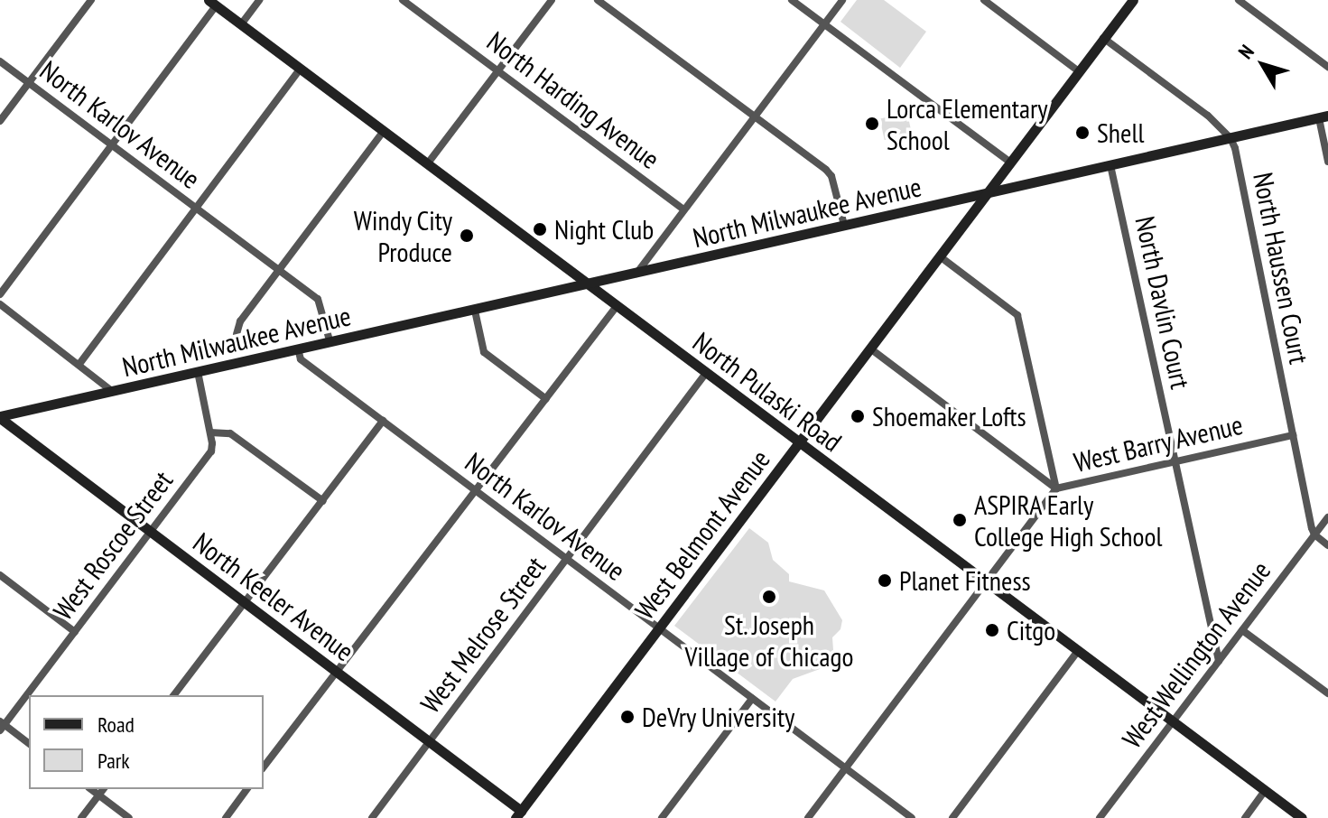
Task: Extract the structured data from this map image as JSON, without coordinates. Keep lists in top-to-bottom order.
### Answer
{
  "streets": {
    "main road": [
      "North Milwaukee Avenue",
      "North Pulaski Road",
      "West Belmont Avenue",
      "North Keeler Avenue"
    ],
    "street": [
      "North Harding Avenue",
      "North Karlov Avenue",
      "North Haussen Court",
      "North Davlin Court",
      "West Barry Avenue",
      "West Roscoe Street",
      "West Melrose Street",
      "West Wellington Avenue"
    ]
  },
  "crossings": [
    ["North Karlov Avenue", "North Milwaukee Avenue"],
    ["North Karlov Avenue", "West Barry Avenue"],
    ["North Karlov Avenue", "West Belmont Avenue"],
    ["North Karlov Avenue", "West Melrose Street"],
    ["North Milwaukee Avenue", "North Haussen Court"],
    ["North Milwaukee Avenue", "North Davlin Court"],
    ["North Milwaukee Avenue", "North Pulaski Road"],
    ["North Milwaukee Avenue", "West Belmont Avenue"],
    ["North Milwaukee Avenue", "West Roscoe Street"],
    ["North Milwaukee Avenue", "North Keeler Avenue"],
    ["North Haussen Court", "West Barry Avenue"],
    ["North Haussen Court", "West Wellington Avenue"],
    ["North Davlin Court", "West Barry Avenue"],
    ["North Davlin Court", "West Wellington Avenue"],
    ["North Pulaski Road", "West Barry Avenue"],
    ["North Pulaski Road", "West Belmont Avenue"],
    ["North Pulaski Road", "West Melrose Street"],
    ["North Pulaski Road", "West Wellington Avenue"],
    ["West Belmont Avenue", "North Keeler Avenue"],
    ["West Roscoe Street", "North Keeler Avenue"],
    ["North Keeler Avenue", "West Melrose Street"]
  ],
  "places": [
    "Lorca Elementary School",
    "Shell",
    "Night Club",
    "Windy City Produce",
    "Shoemaker Lofts",
    "ASPIRA Early College High School",
    "Planet Fitness",
    "St. Joseph Village of Chicago",
    "Citgo",
    "DeVry University"
  ],
  "legend": ["Road", "Park"],
  "north": "top left"
}
